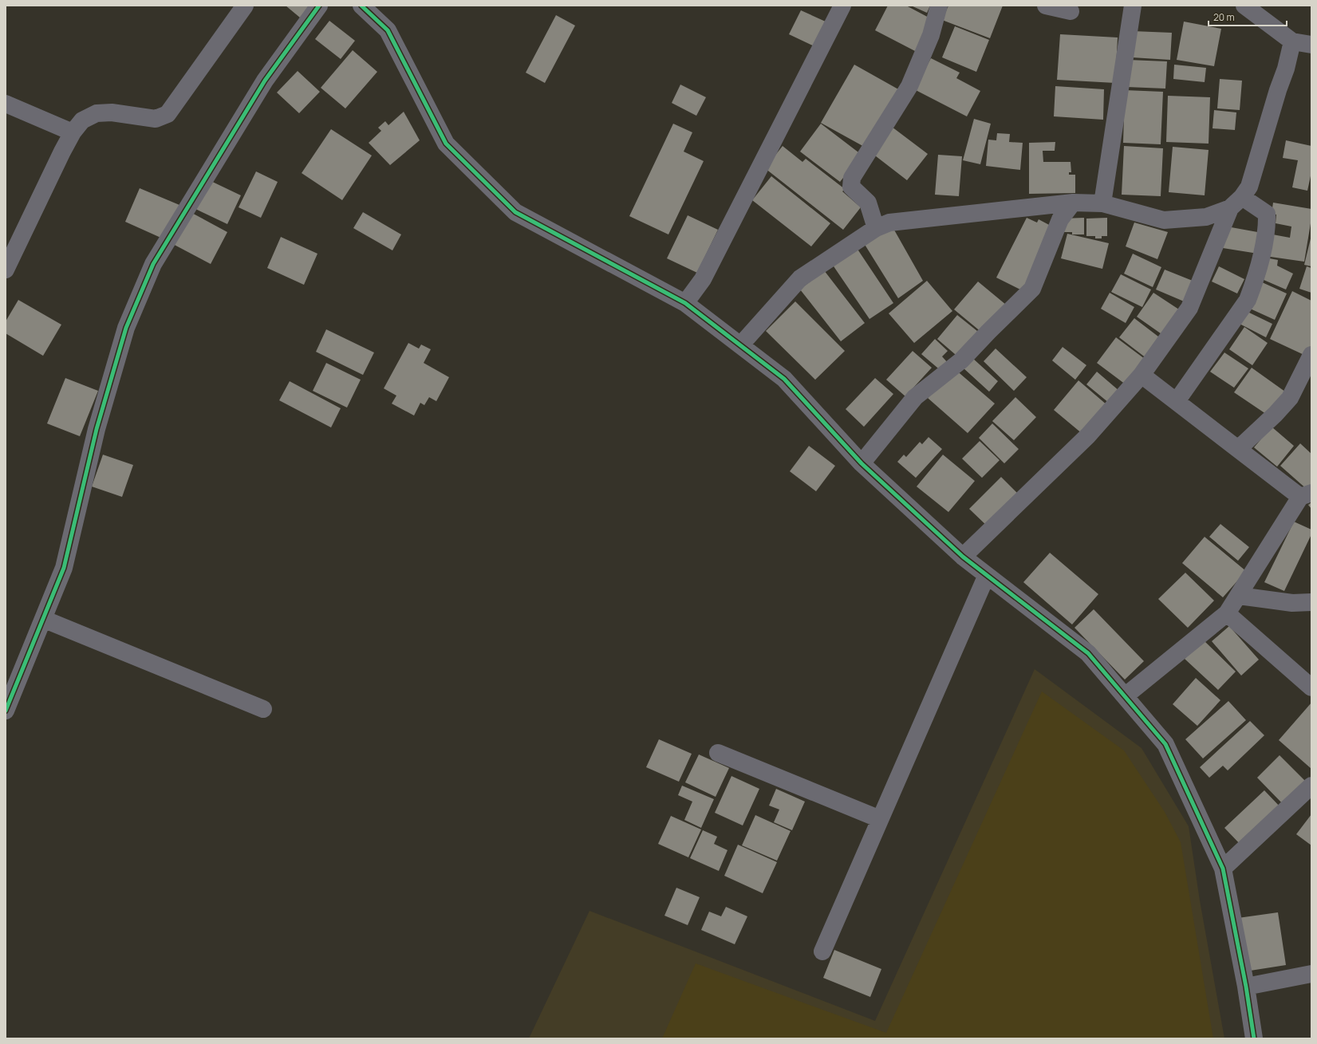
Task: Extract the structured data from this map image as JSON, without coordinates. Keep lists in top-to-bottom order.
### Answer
{
  "scale_bar": "20 m"
}
